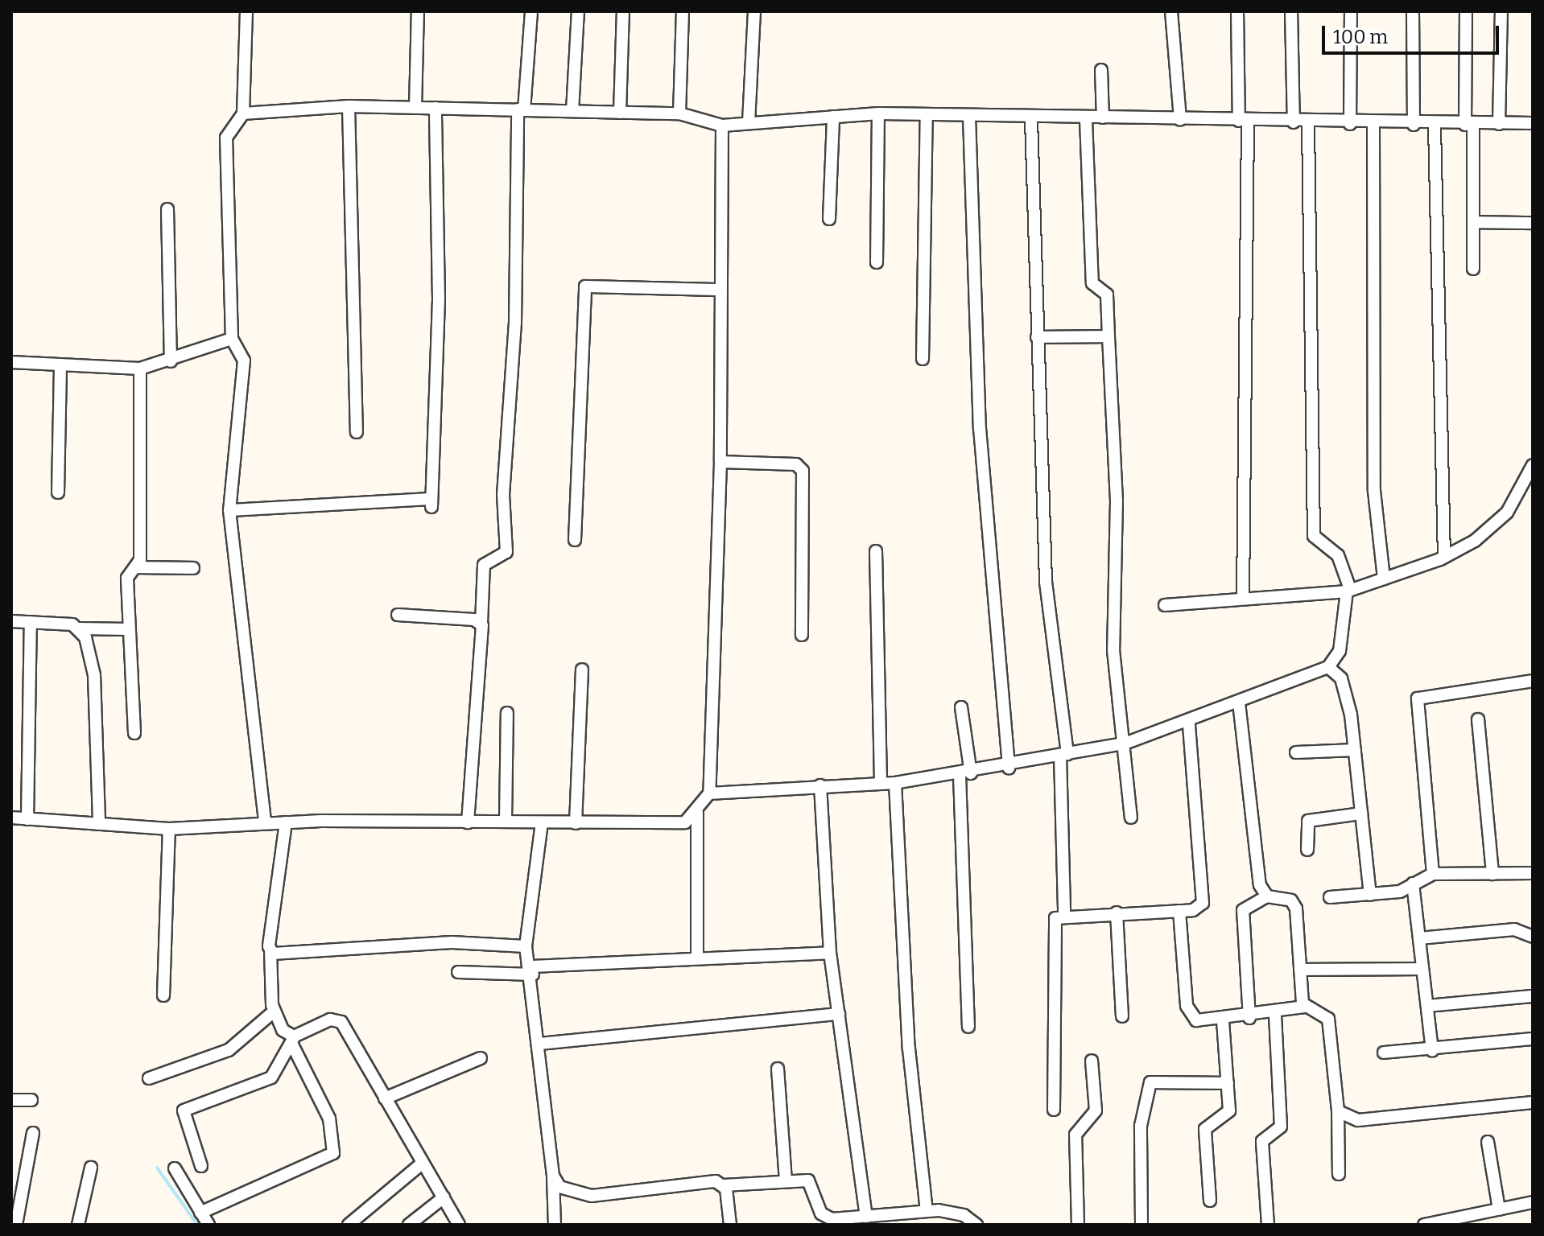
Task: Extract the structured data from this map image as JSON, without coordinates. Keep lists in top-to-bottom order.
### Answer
{
  "scale_bar": "100 m"
}
